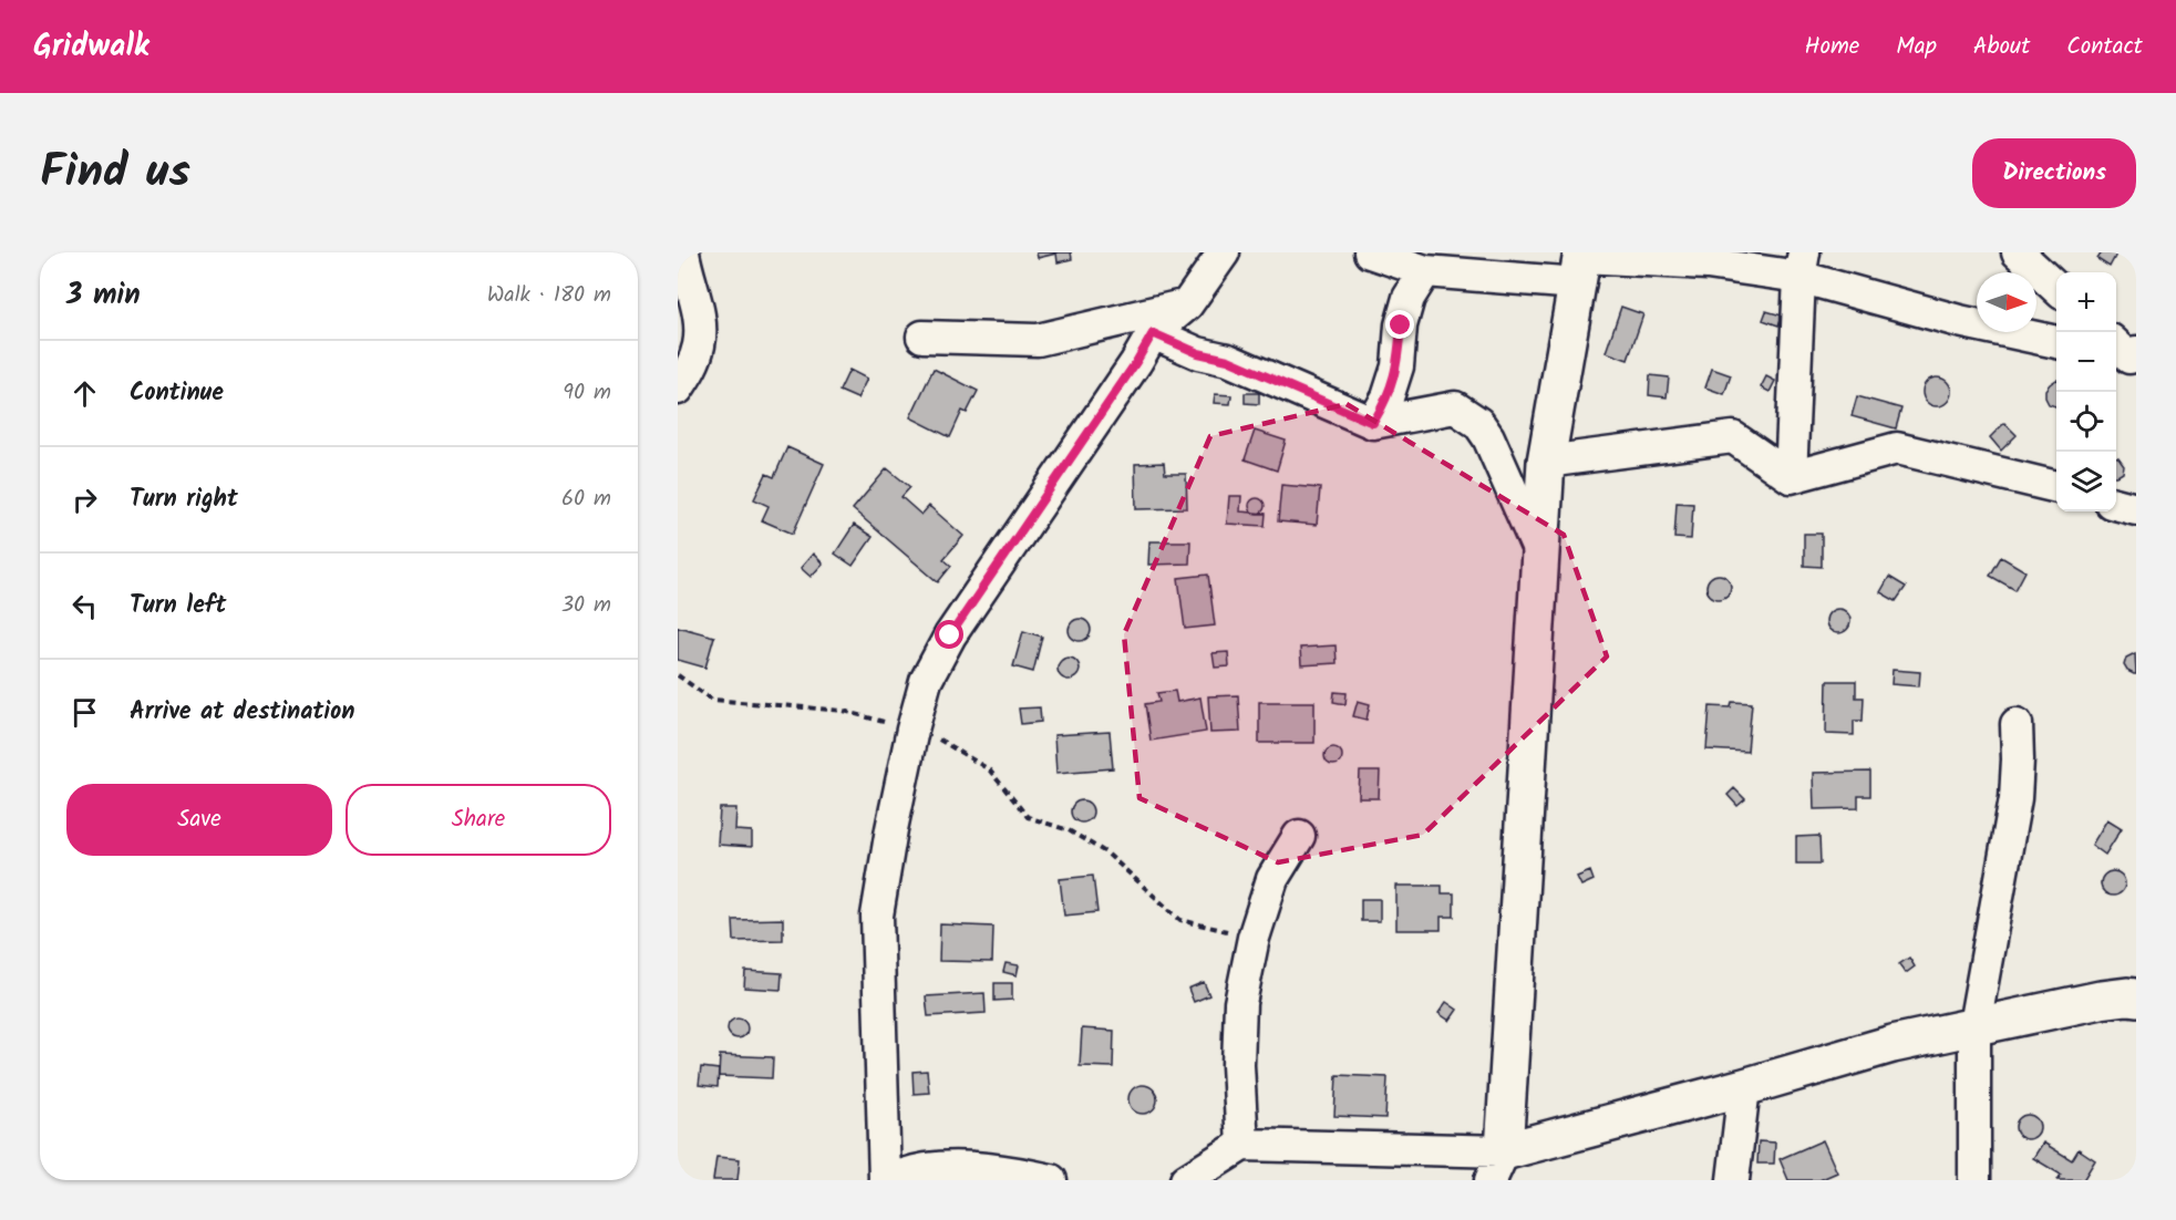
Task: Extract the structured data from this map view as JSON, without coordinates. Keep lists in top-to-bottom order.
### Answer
{
  "north": "right",
  "page": {
    "header": "Gridwalk",
    "nav": [
      "Home",
      "Map",
      "About",
      "Contact"
    ],
    "title": "Find us",
    "buttons": [
      "Directions",
      ["Save", "Share"]
    ],
    "heading": ["3 min", "Walk · 180 m"],
    "map_buttons": ["+", "−"],
    "list": [
      ["Continue", "90 m"],
      ["Turn right", "60 m"],
      ["Turn left", "30 m"],
      "Arrive at destination"
    ]
  }
}
